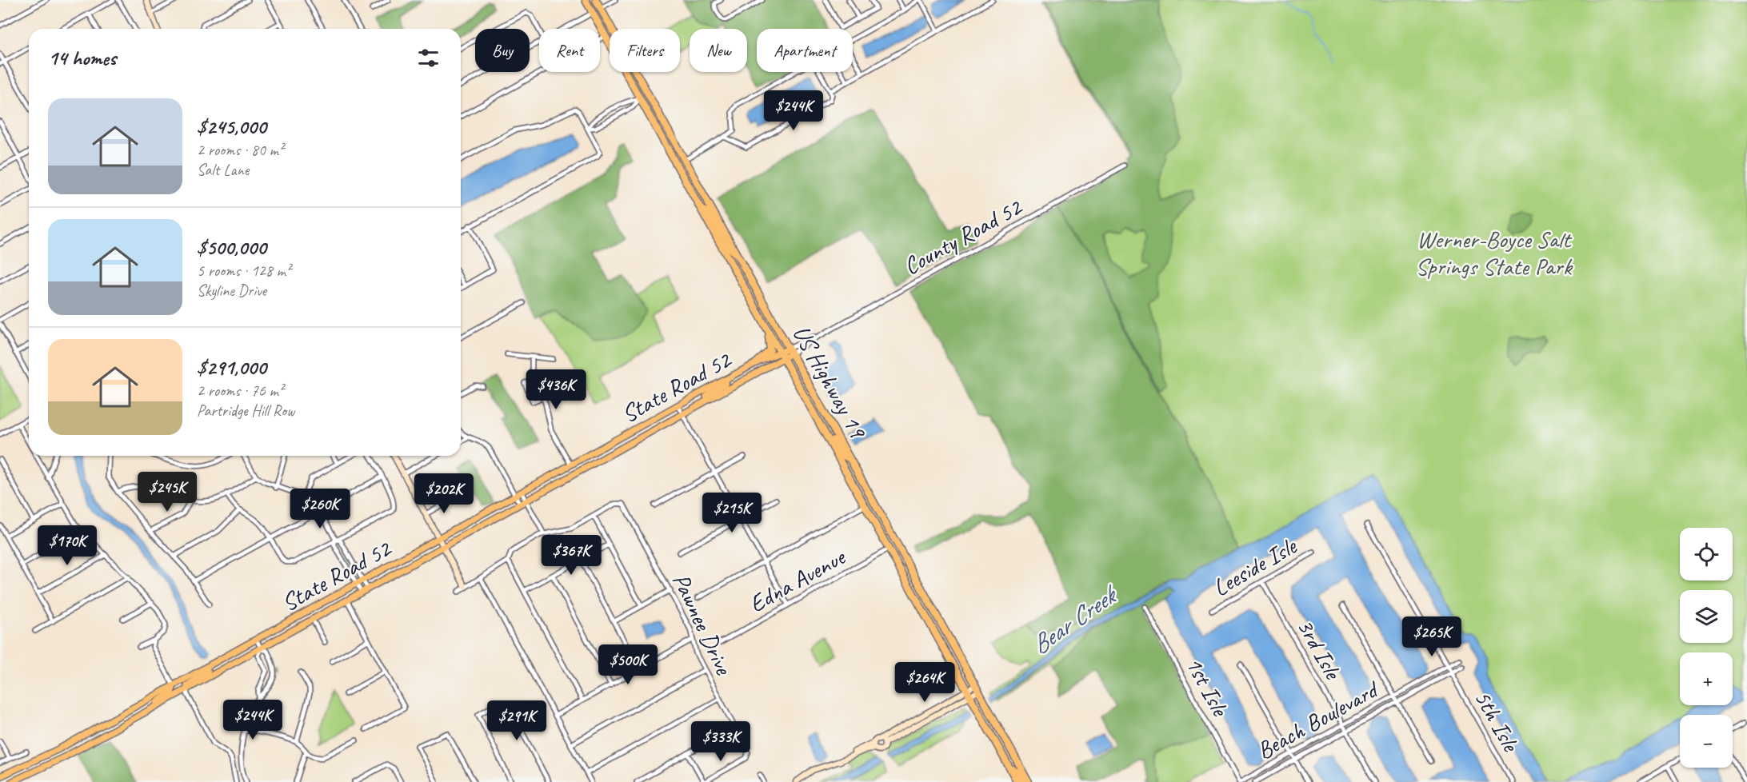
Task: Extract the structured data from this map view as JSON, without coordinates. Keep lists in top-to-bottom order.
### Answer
{
  "streets": {
    "highway": ["US Highway 19"],
    "main road": ["State Road 52"],
    "street": [
      "County Road 52",
      "Leeside Isle",
      "Edna Avenue",
      "Pawnee Drive",
      "3rd Isle",
      "1st Isle",
      "Beach Boulevard",
      "5th Isle"
    ]
  },
  "crossings": [
    ["County Road 52", "US Highway 19"],
    ["County Road 52", "State Road 52"],
    ["US Highway 19", "State Road 52"],
    ["US Highway 19", "Edna Avenue"],
    ["Leeside Isle", "3rd Isle"],
    ["3rd Isle", "Beach Boulevard"],
    ["1st Isle", "Beach Boulevard"],
    ["Beach Boulevard", "5th Isle"]
  ],
  "water": ["Bear Creek"],
  "parks": ["Werner-Boyce Salt Springs State Park"],
  "page": {
    "chip": [
      "Buy",
      "Rent",
      "Filters",
      "New",
      "Apartment"
    ],
    "heading": "14 homes",
    "list": [
      {
        "name": "$245,000",
        "note": "2 rooms · 80 m² · Salt Lane"
      },
      {
        "name": "$500,000",
        "note": "5 rooms · 128 m² · Skyline Drive"
      },
      {
        "name": "$291,000",
        "note": "2 rooms · 76 m² · Partridge Hill Row"
      }
    ],
    "price": [
      "$244K",
      "$436K",
      "$245K",
      "$202K",
      "$260K",
      "$215K",
      "$170K",
      "$367K",
      "$265K",
      "$500K",
      "$264K",
      "$244K",
      "$291K",
      "$333K"
    ],
    "map_buttons": ["+", "−"]
  }
}
